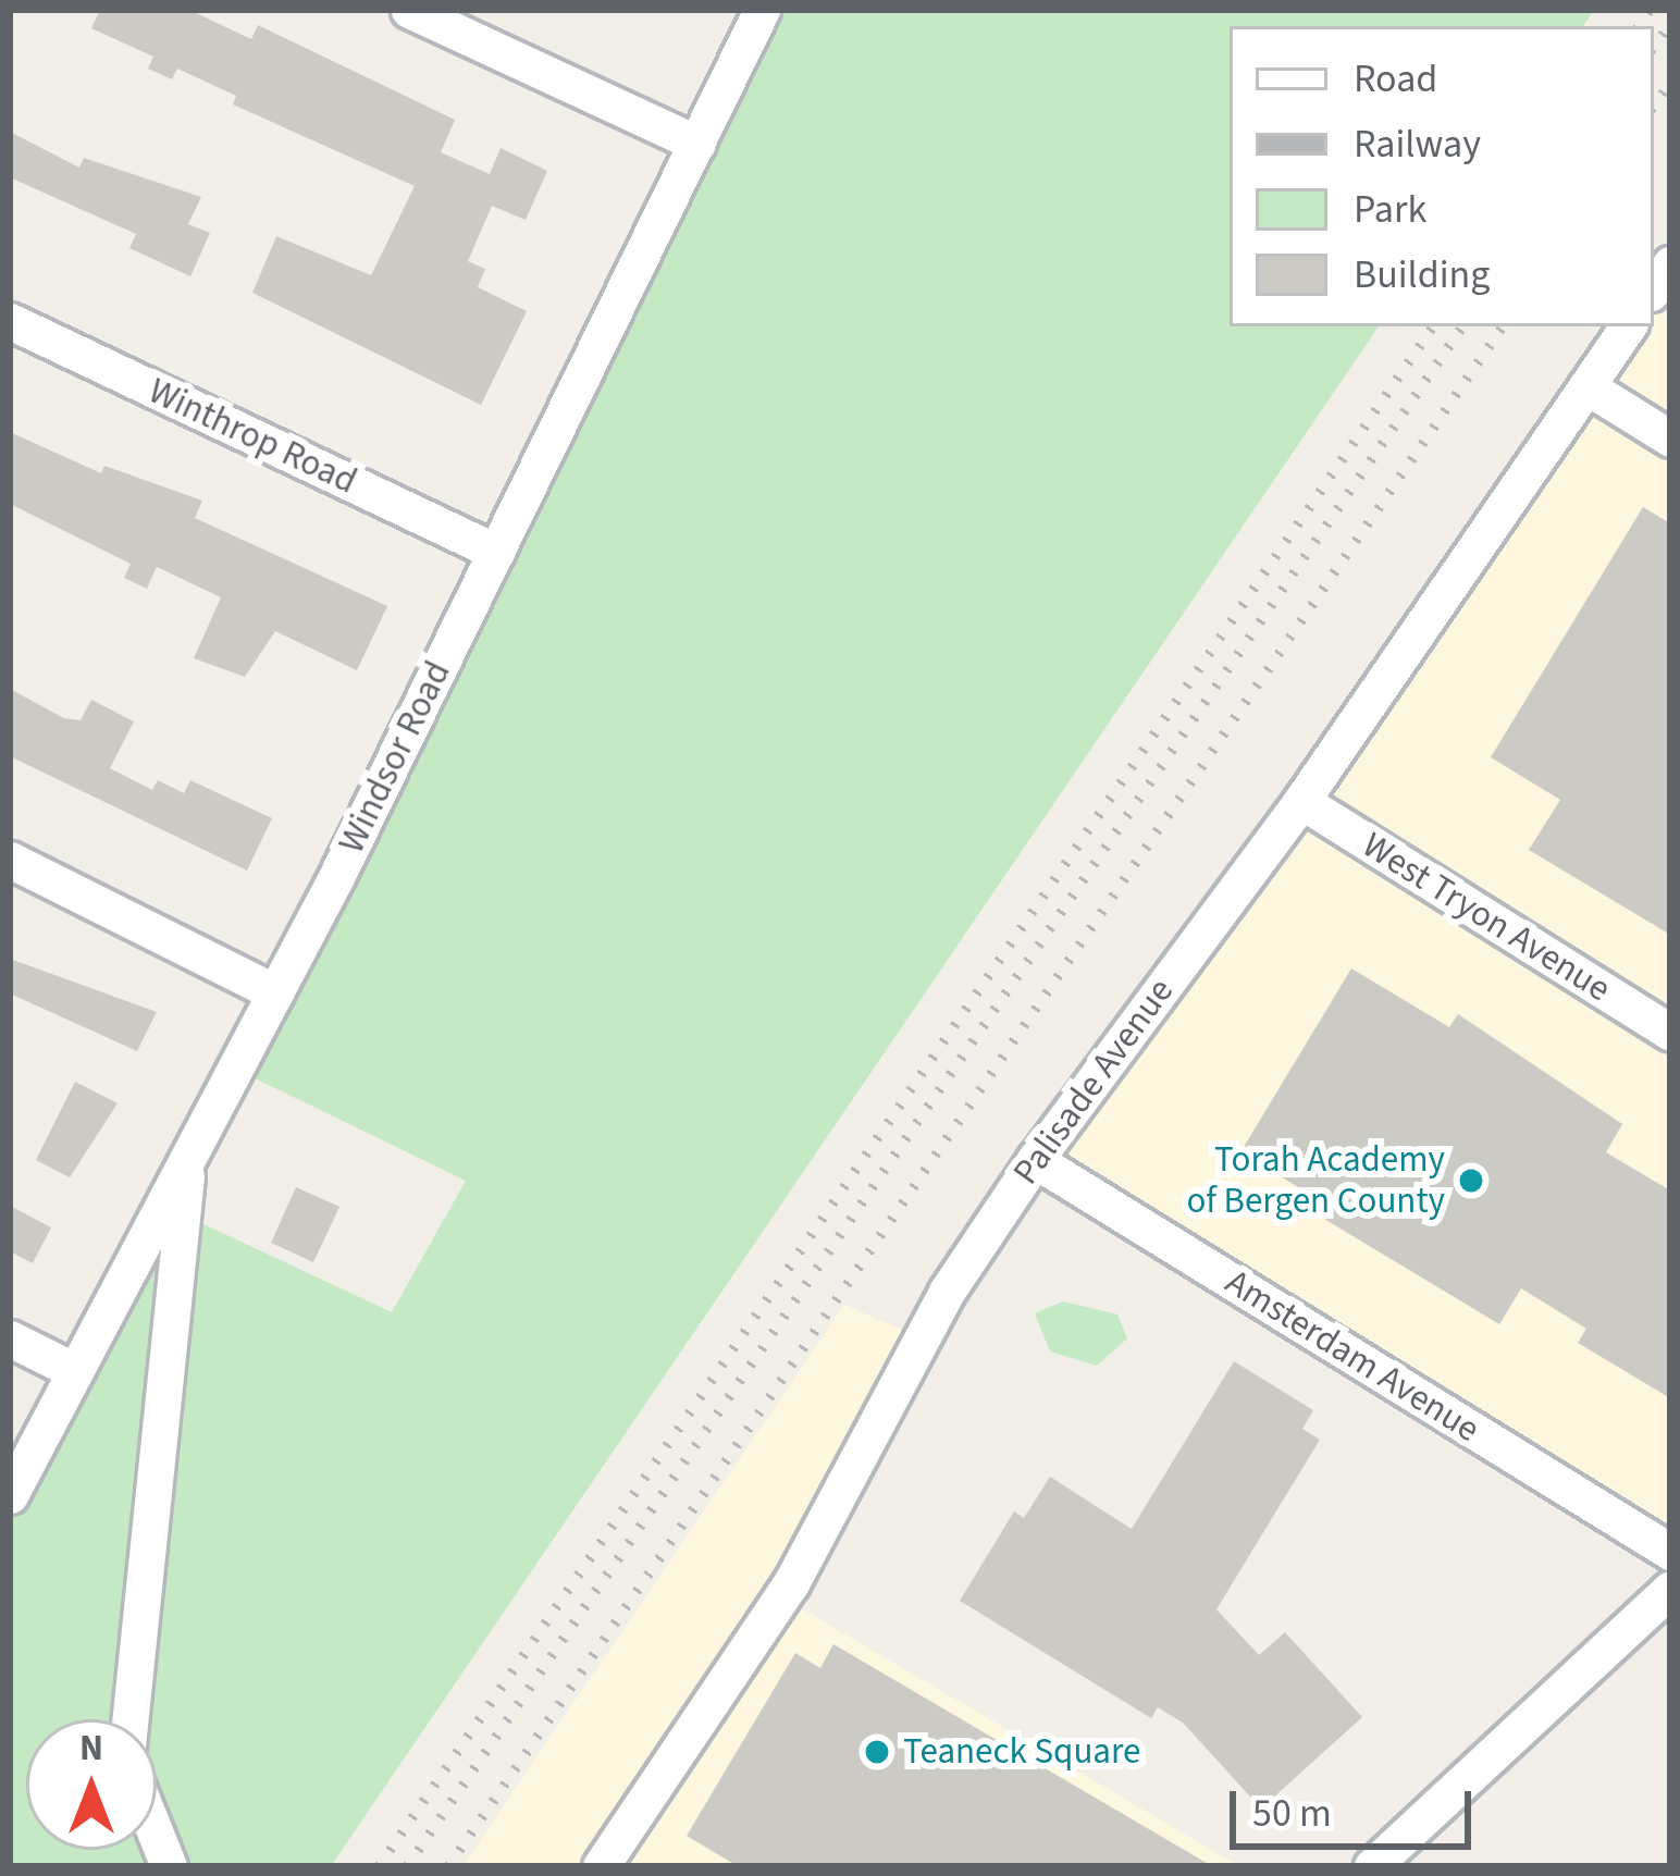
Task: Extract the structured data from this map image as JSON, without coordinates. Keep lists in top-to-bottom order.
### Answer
{
  "streets": {
    "street": [
      "Winthrop Road",
      "Windsor Road",
      "West Tryon Avenue",
      "Palisade Avenue",
      "Amsterdam Avenue"
    ]
  },
  "crossings": [
    ["Winthrop Road", "Windsor Road"],
    ["West Tryon Avenue", "Palisade Avenue"],
    ["Palisade Avenue", "Amsterdam Avenue"]
  ],
  "places": ["Torah Academy of Bergen County", "Teaneck Square"],
  "legend": [
    "Road",
    "Railway",
    "Park",
    "Building"
  ],
  "scale_bar": "50 m",
  "north": "top"
}
